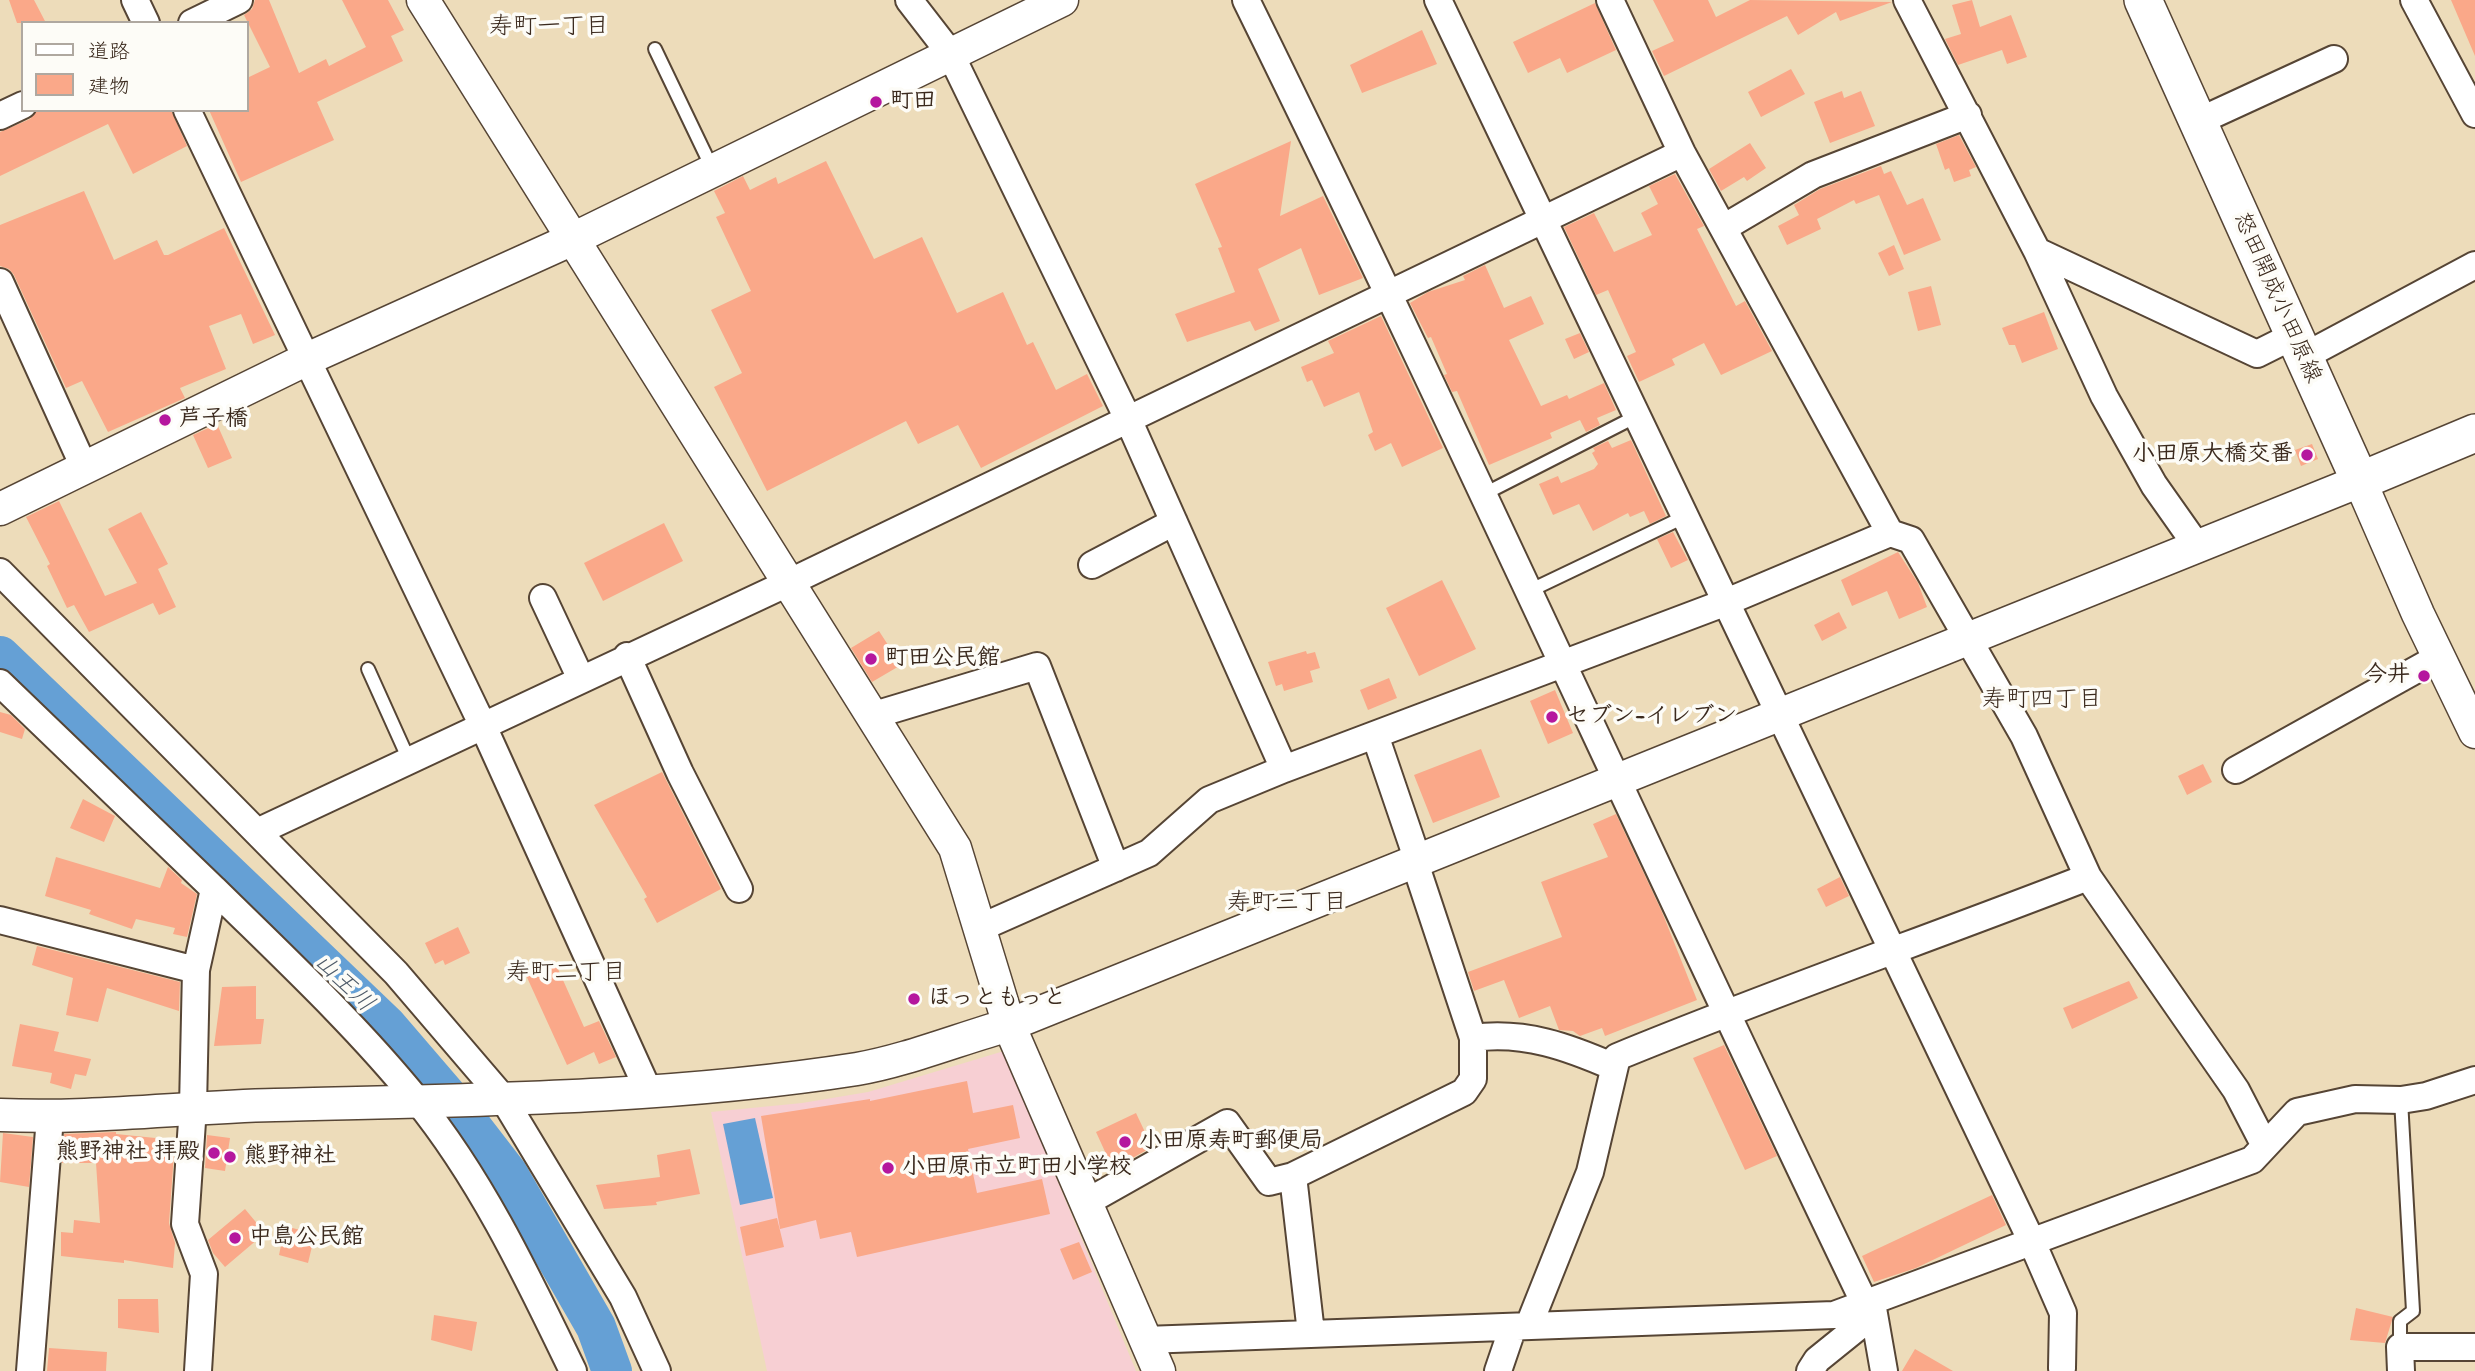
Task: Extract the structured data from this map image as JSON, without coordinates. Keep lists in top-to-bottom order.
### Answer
{
  "streets": {
    "main road": ["怒田開成小田原線"]
  },
  "districts": [
    "寿町一丁目",
    "寿町四丁目",
    "寿町三丁目",
    "寿町二丁目"
  ],
  "water": ["山王川"],
  "places": [
    "町田",
    "芦子橋",
    "小田原大橋交番",
    "町田公民館",
    "今井",
    "セブン-イレブン",
    "ほっともっと",
    "小田原寿町郵便局",
    "熊野神社 拝殿",
    "熊野神社",
    "小田原市立町田小学校",
    "中島公民館"
  ],
  "legend": ["道路", "建物"]
}
